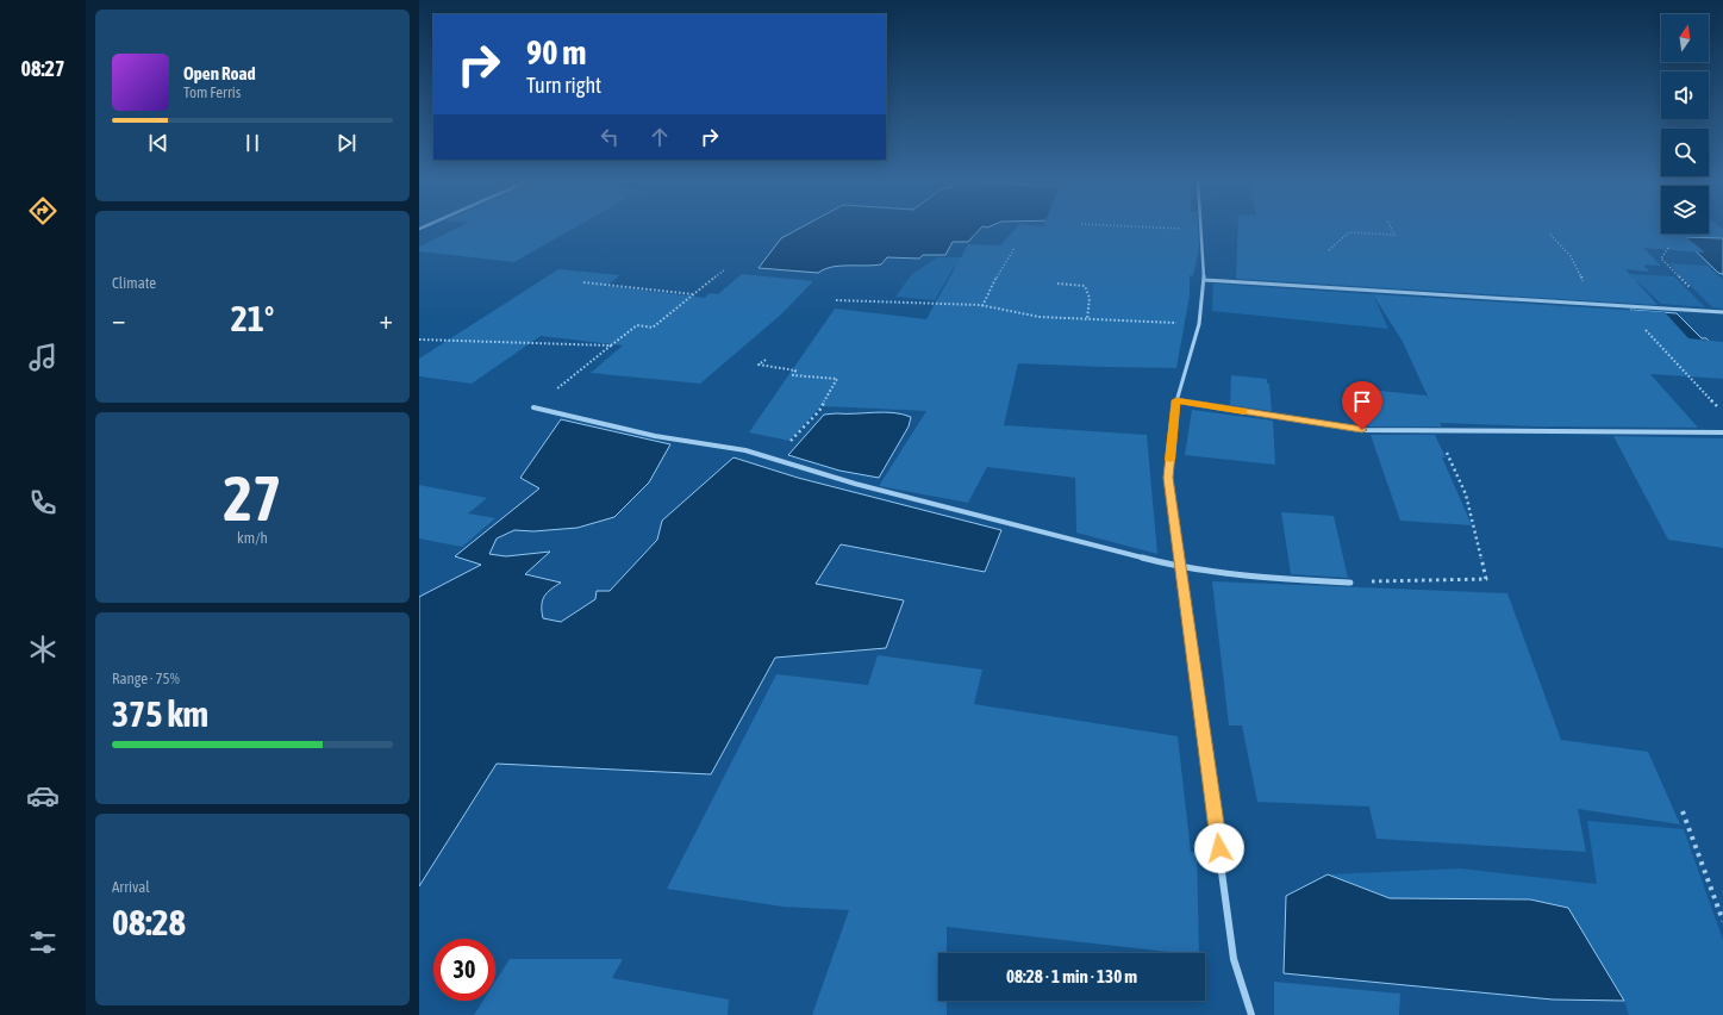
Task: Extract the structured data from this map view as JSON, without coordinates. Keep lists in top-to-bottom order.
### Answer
{
  "north": "top",
  "page": {
    "tabs": "08:27",
    "turn": ["90 m", "Turn right"],
    "song": ["Open Road", "Tom Ferris"],
    "tile": [
      "Climate",
      ["27", "km/h"],
      ["Range · 75%", "375 km"],
      ["Arrival", "08:28"]
    ],
    "heat": ["−", "21°", "+"],
    "limit": "30",
    "trip": "08:28 · 1 min · 130 m"
  }
}
